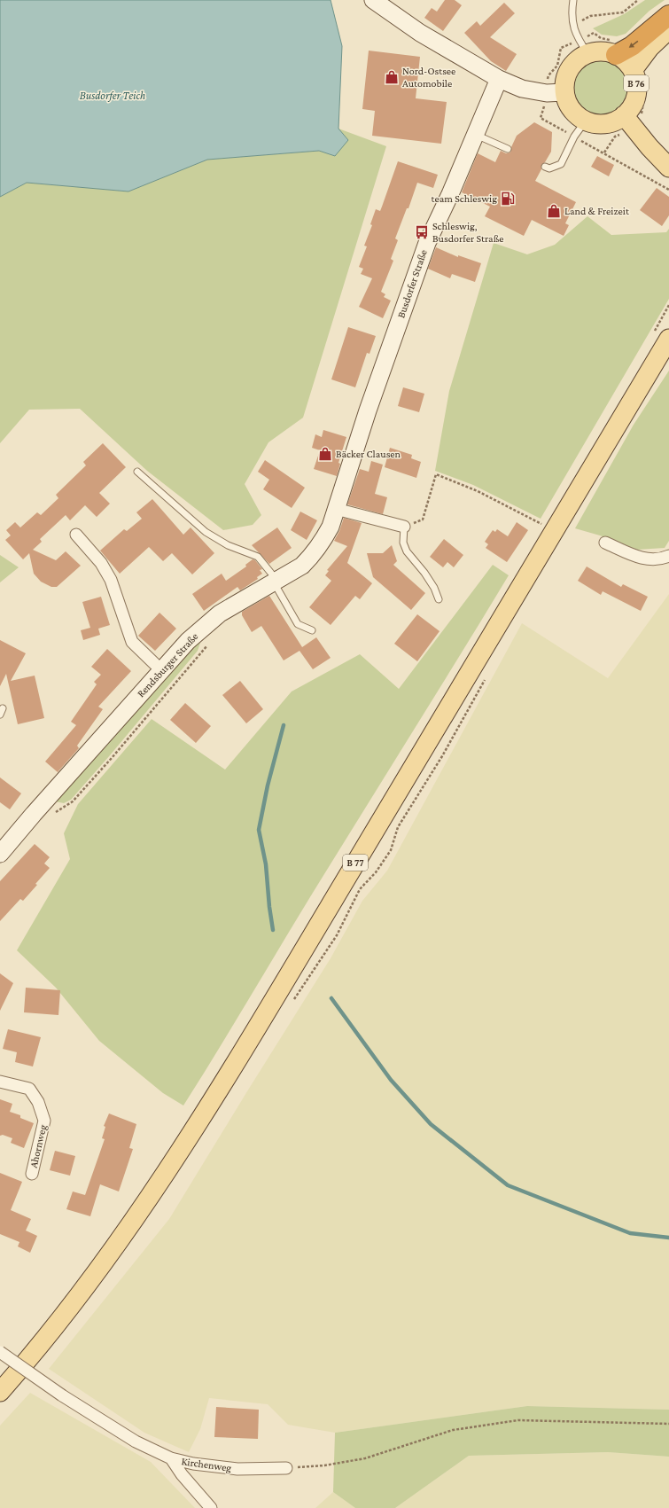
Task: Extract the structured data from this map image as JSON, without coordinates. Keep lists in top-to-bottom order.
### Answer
{
  "streets": {
    "main road": ["B 76", "B 77"],
    "street": [
      "Busdorfer Straße",
      "Rendsburger Straße",
      "Ahornweg",
      "Kirchenweg"
    ]
  },
  "crossings": [
    ["Busdorfer Straße", "Rendsburger Straße"]
  ],
  "water": ["Busdorfer Teich"],
  "places": {
    "shop": ["Nord-Ostsee Automobile", "Land & Freizeit", "Bäcker Clausen"],
    "fuel station": ["team Schleswig"],
    "bus stop": ["Schleswig, Busdorfer Straße"]
  }
}
